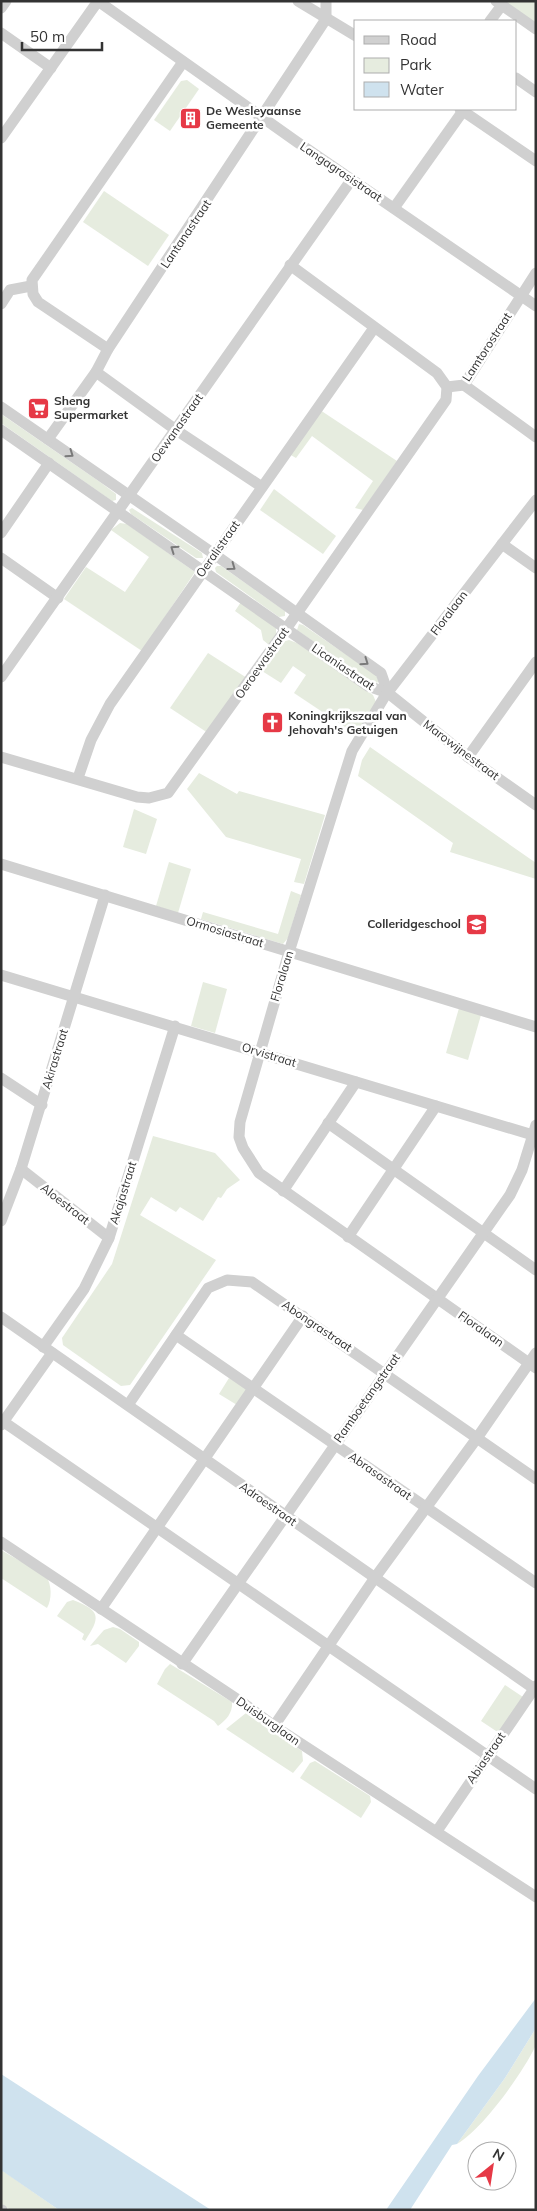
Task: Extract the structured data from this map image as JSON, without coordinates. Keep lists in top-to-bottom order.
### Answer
{
  "streets": {
    "street": [
      "Langagrasistraat",
      "Lantanastraat",
      "Lamtorostraat",
      "Oewanastraat",
      "Oeralistraat",
      "Floralaan",
      "Oeroewastraat",
      "Licaniastraat",
      "Marowijnestraat",
      "Ormosiastraat",
      "Orvistraat",
      "Akirastraat",
      "Akajastraat",
      "Aloestraat",
      "Abongrastraat",
      "Ramboetangstraat",
      "Abrasastraat",
      "Adroestraat",
      "Duisburglaan",
      "Abiastraat"
    ]
  },
  "crossings": [
    ["Langagrasistraat", "Lantanastraat"],
    ["Langagrasistraat", "Lamtorostraat"],
    ["Langagrasistraat", "Oewanastraat"],
    ["Lantanastraat", "Licaniastraat"],
    ["Lamtorostraat", "Oeroewastraat"],
    ["Oewanastraat", "Licaniastraat"],
    ["Oeralistraat", "Oeroewastraat"],
    ["Oeralistraat", "Licaniastraat"],
    ["Floralaan", "Licaniastraat"],
    ["Floralaan", "Marowijnestraat"],
    ["Floralaan", "Ormosiastraat"],
    ["Floralaan", "Orvistraat"],
    ["Floralaan", "Ramboetangstraat"],
    ["Oeroewastraat", "Licaniastraat"],
    ["Licaniastraat", "Marowijnestraat"],
    ["Ormosiastraat", "Akirastraat"],
    ["Orvistraat", "Akirastraat"],
    ["Orvistraat", "Akajastraat"],
    ["Orvistraat", "Ramboetangstraat"],
    ["Akirastraat", "Aloestraat"],
    ["Akajastraat", "Aloestraat"],
    ["Akajastraat", "Adroestraat"],
    ["Abongrastraat", "Ramboetangstraat"],
    ["Abongrastraat", "Abrasastraat"],
    ["Abongrastraat", "Adroestraat"],
    ["Ramboetangstraat", "Abrasastraat"],
    ["Ramboetangstraat", "Adroestraat"],
    ["Ramboetangstraat", "Duisburglaan"],
    ["Adroestraat", "Abiastraat"],
    ["Duisburglaan", "Abiastraat"]
  ],
  "places": {
    "building": ["De Wesleyaanse Gemeente"],
    "supermarket": ["Sheng Supermarket"],
    "church": ["Koningkrijkszaal van Jehovah's Getuigen"],
    "school or university": ["Colleridgeschool"]
  },
  "legend": ["Road", "Park", "Water"],
  "scale_bar": "50 m",
  "north": "top right"
}
